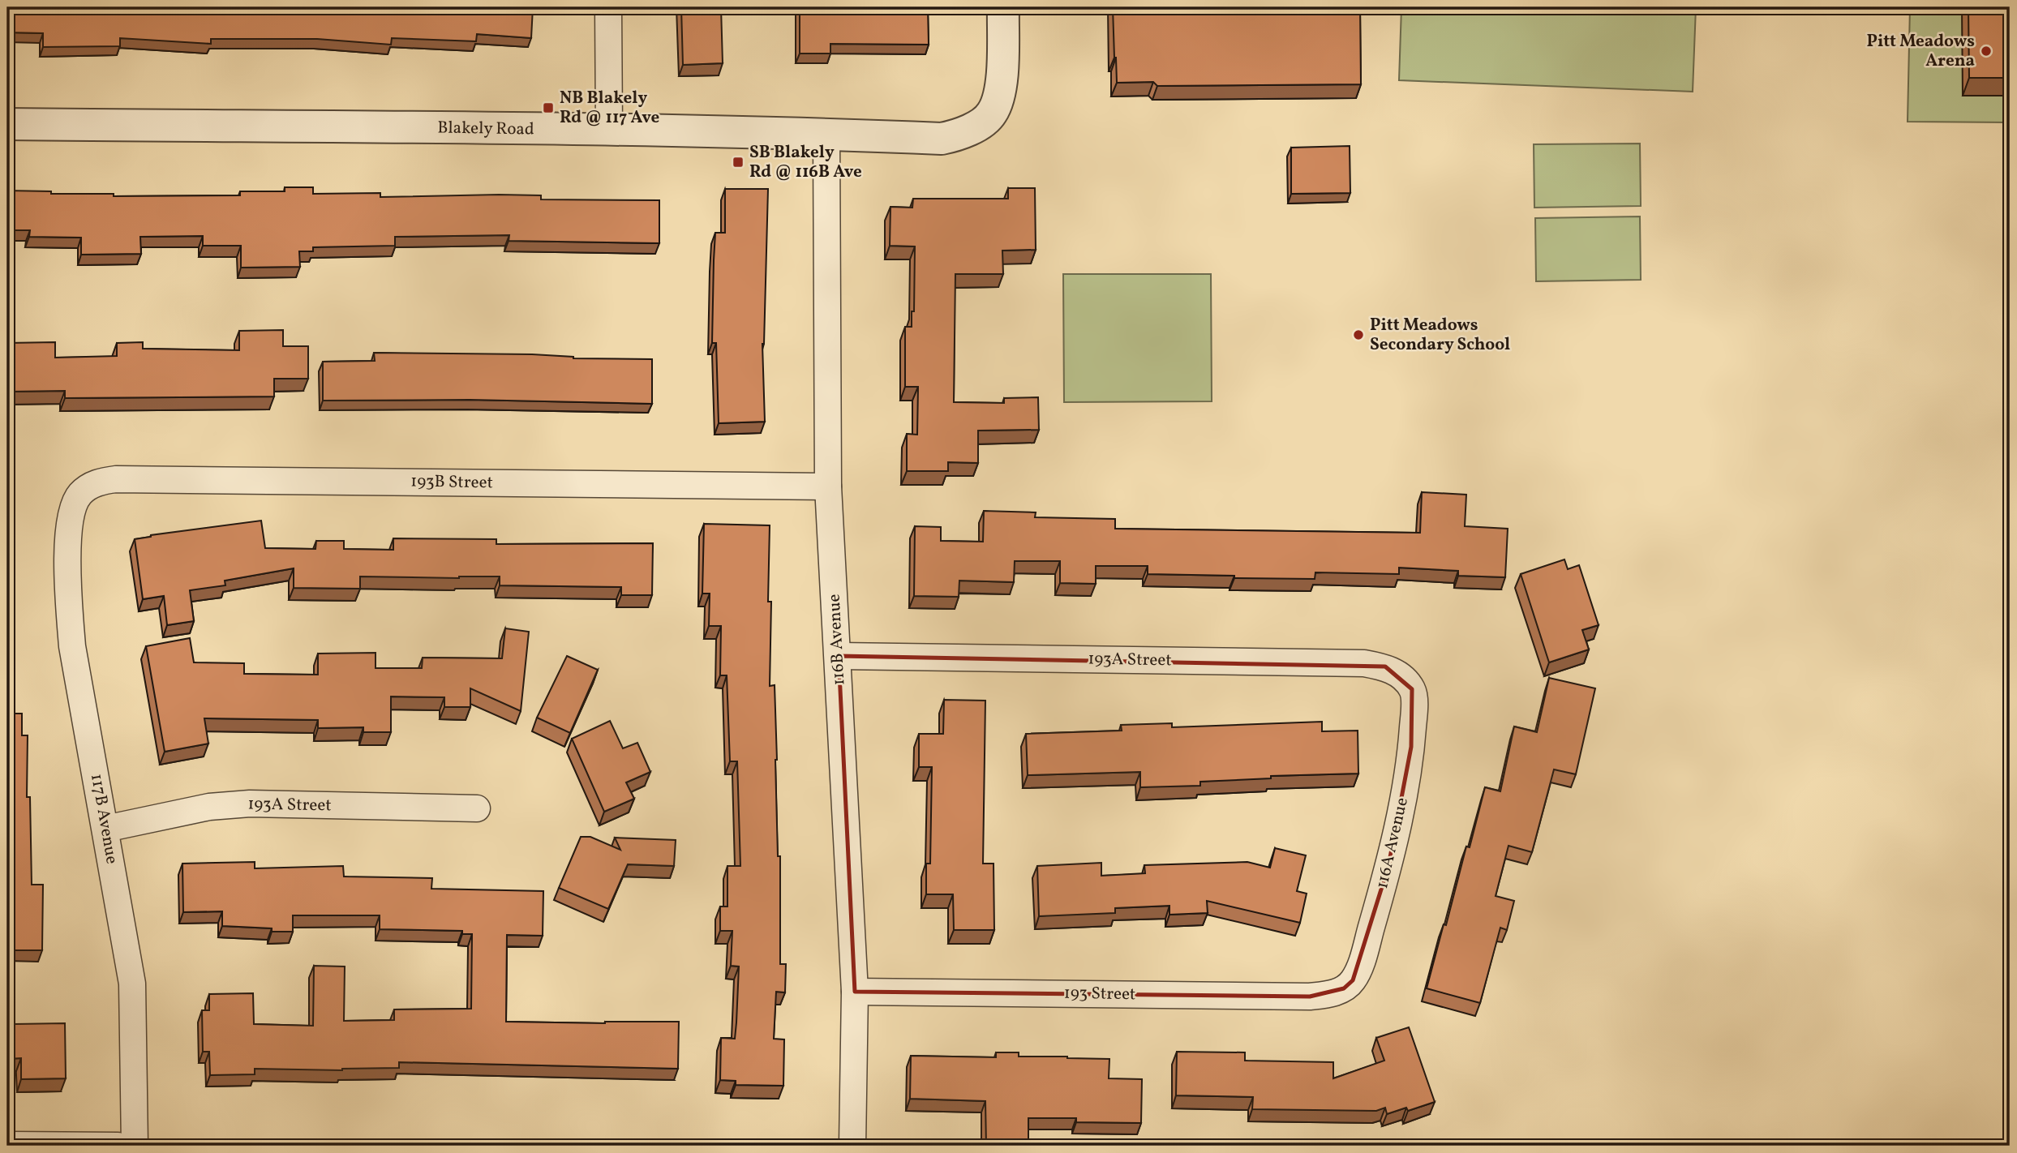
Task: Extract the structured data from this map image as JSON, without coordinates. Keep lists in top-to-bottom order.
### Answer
{
  "streets": {
    "street": [
      "Blakely Road",
      "193B Street",
      "116B Avenue",
      "193A Street",
      "117B Avenue",
      "116A Avenue",
      "193 Street"
    ]
  },
  "crossings": [
    ["Blakely Road", "116B Avenue"],
    ["193B Street", "116B Avenue"],
    ["193B Street", "117B Avenue"],
    ["116B Avenue", "193A Street"],
    ["116B Avenue", "193 Street"],
    ["193A Street", "117B Avenue"],
    ["193A Street", "116A Avenue"],
    ["116A Avenue", "193 Street"]
  ],
  "places": {
    "other": ["Pitt Meadows Arena", "Pitt Meadows Secondary School"],
    "transit": ["NB Blakely Rd @ 117 Ave", "SB Blakely Rd @ 116B Ave"]
  }
}
